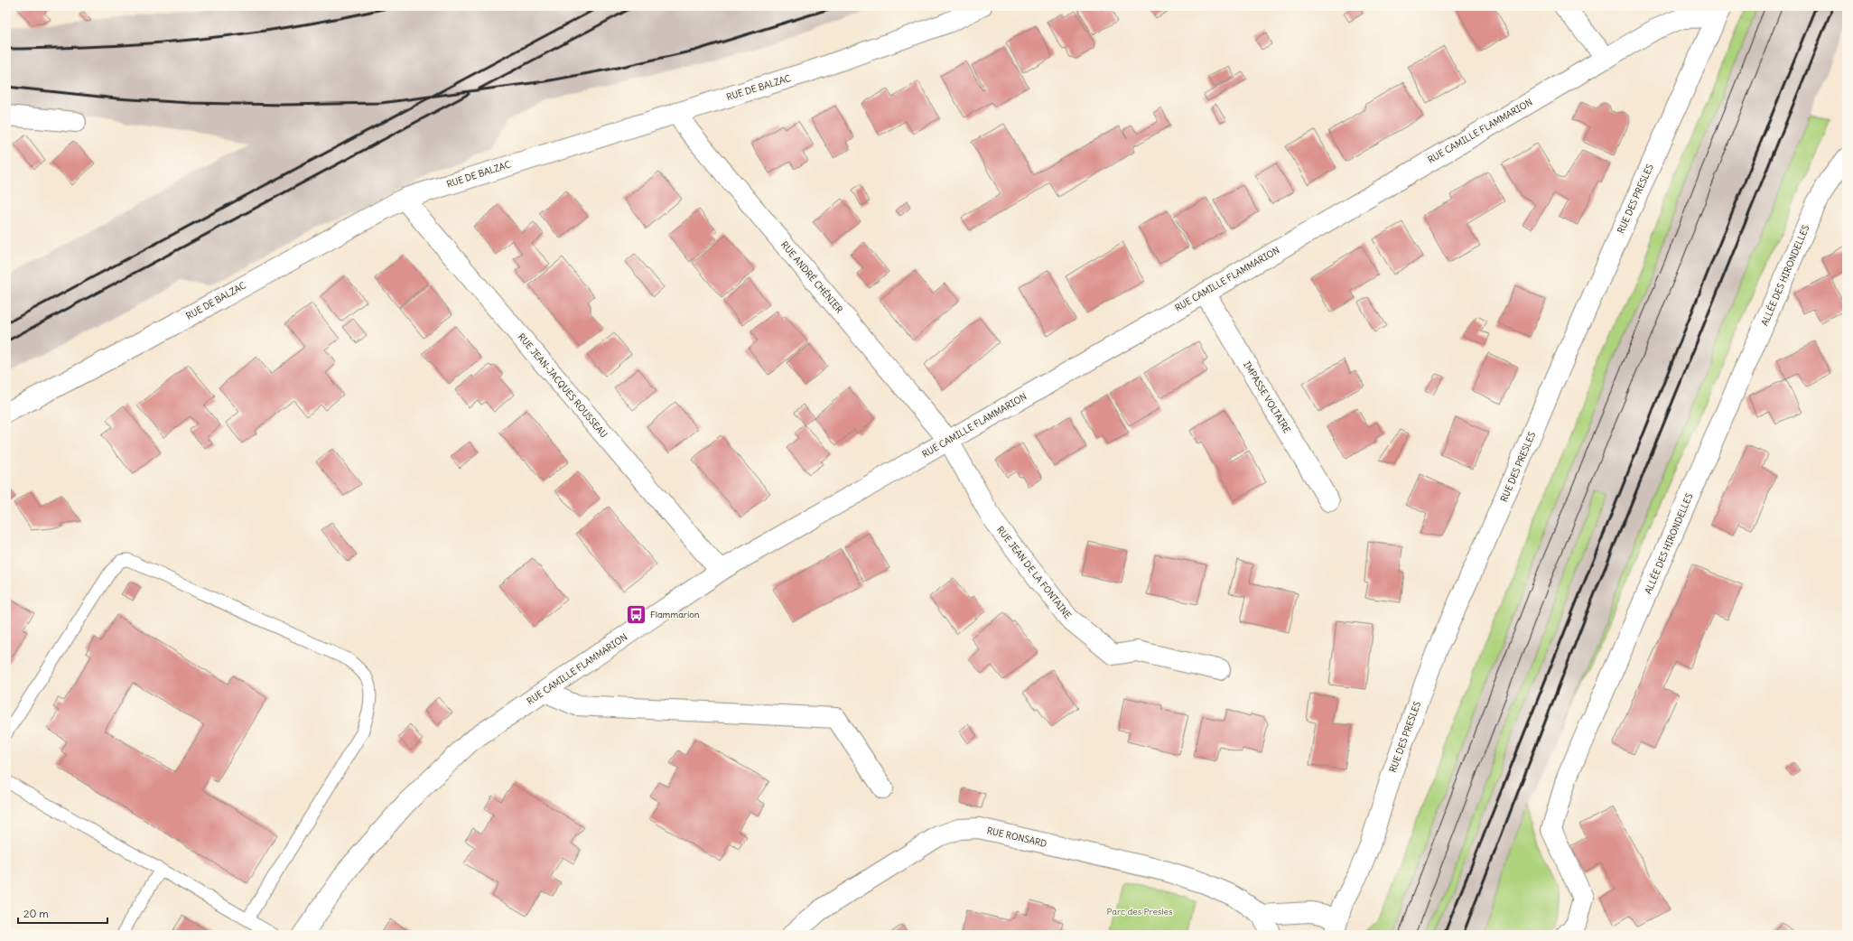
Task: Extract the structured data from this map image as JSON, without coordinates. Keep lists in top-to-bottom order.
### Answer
{
  "streets": {
    "street": [
      "RUE DE BALZAC",
      "RUE CAMILLE FLAMMARION",
      "RUE DES PRESLES",
      "ALLÉE DES HIRONDELLES",
      "RUE ANDRÉ CHÉNIER",
      "RUE JEAN-JACQUES ROUSSEAU",
      "IMPASSE VOLTAIRE",
      "RUE JEAN DE LA FONTAINE",
      "RUE RONSARD"
    ]
  },
  "crossings": [
    ["RUE DE BALZAC", "RUE ANDRÉ CHÉNIER"],
    ["RUE DE BALZAC", "RUE JEAN-JACQUES ROUSSEAU"],
    ["RUE CAMILLE FLAMMARION", "RUE DES PRESLES"],
    ["RUE CAMILLE FLAMMARION", "RUE ANDRÉ CHÉNIER"],
    ["RUE CAMILLE FLAMMARION", "RUE JEAN-JACQUES ROUSSEAU"],
    ["RUE CAMILLE FLAMMARION", "IMPASSE VOLTAIRE"],
    ["RUE CAMILLE FLAMMARION", "RUE JEAN DE LA FONTAINE"],
    ["RUE ANDRÉ CHÉNIER", "RUE JEAN DE LA FONTAINE"]
  ],
  "parks": ["Parc des Presles"],
  "places": {
    "bus stop": ["Flammarion"]
  },
  "scale_bar": "20 m"
}
